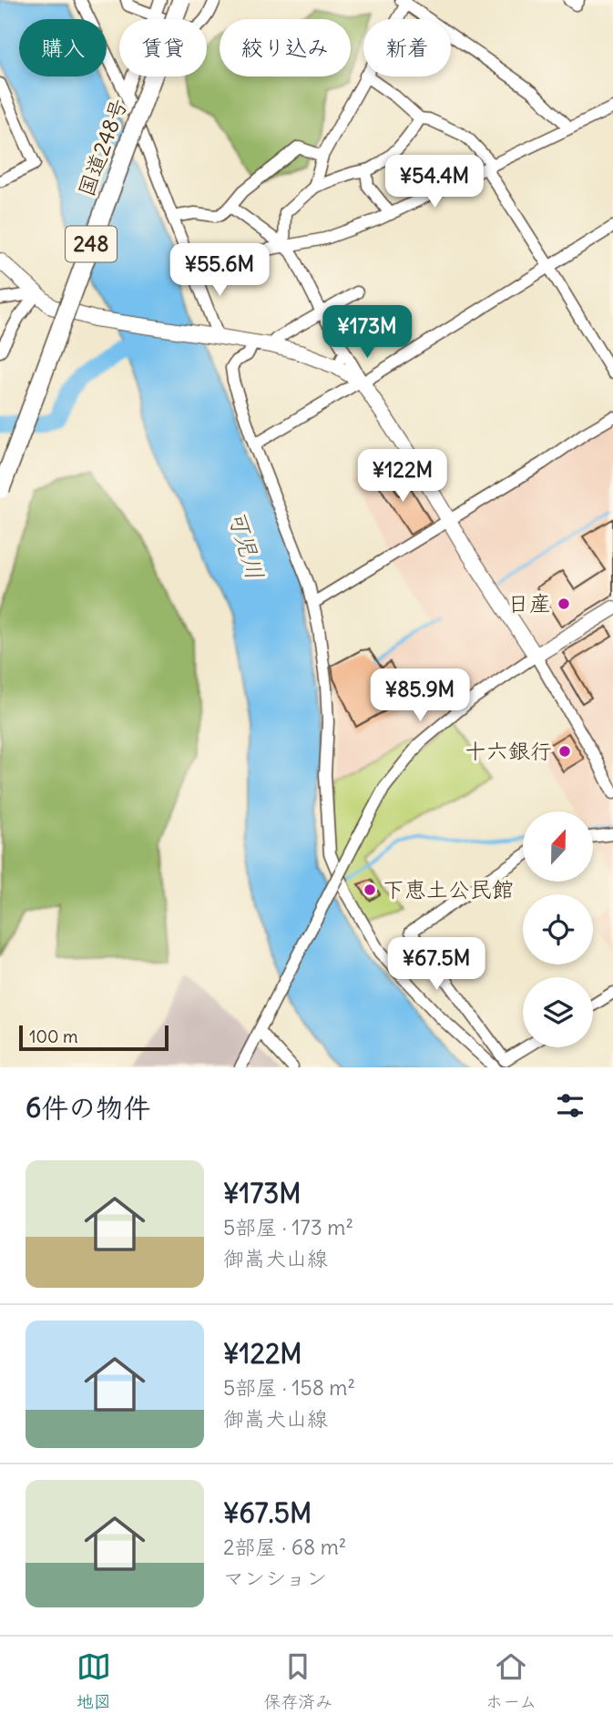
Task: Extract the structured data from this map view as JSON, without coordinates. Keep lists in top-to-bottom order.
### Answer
{
  "streets": {
    "highway": ["国道248号", "248"]
  },
  "water": ["可児川"],
  "places": ["日産", "十六銀行", "下恵土公民館"],
  "scale_bar": "100 m",
  "north": "top",
  "page": {
    "chip": [
      "購入",
      "賃貸",
      "絞り込み",
      "新着"
    ],
    "price": [
      "¥54.4M",
      "¥55.6M",
      "¥173M",
      "¥122M",
      "¥85.9M",
      "¥67.5M"
    ],
    "scale": "100 m",
    "heading": "6件の物件",
    "list": [
      {
        "name": "¥173M",
        "note": "5部屋 · 173 m² · 御嵩犬山線"
      },
      {
        "name": "¥122M",
        "note": "5部屋 · 158 m² · 御嵩犬山線"
      },
      {
        "name": "¥67.5M",
        "note": "2部屋 · 68 m² · マンション"
      }
    ],
    "tabs": ["地図", "保存済み", "ホーム"]
  }
}
